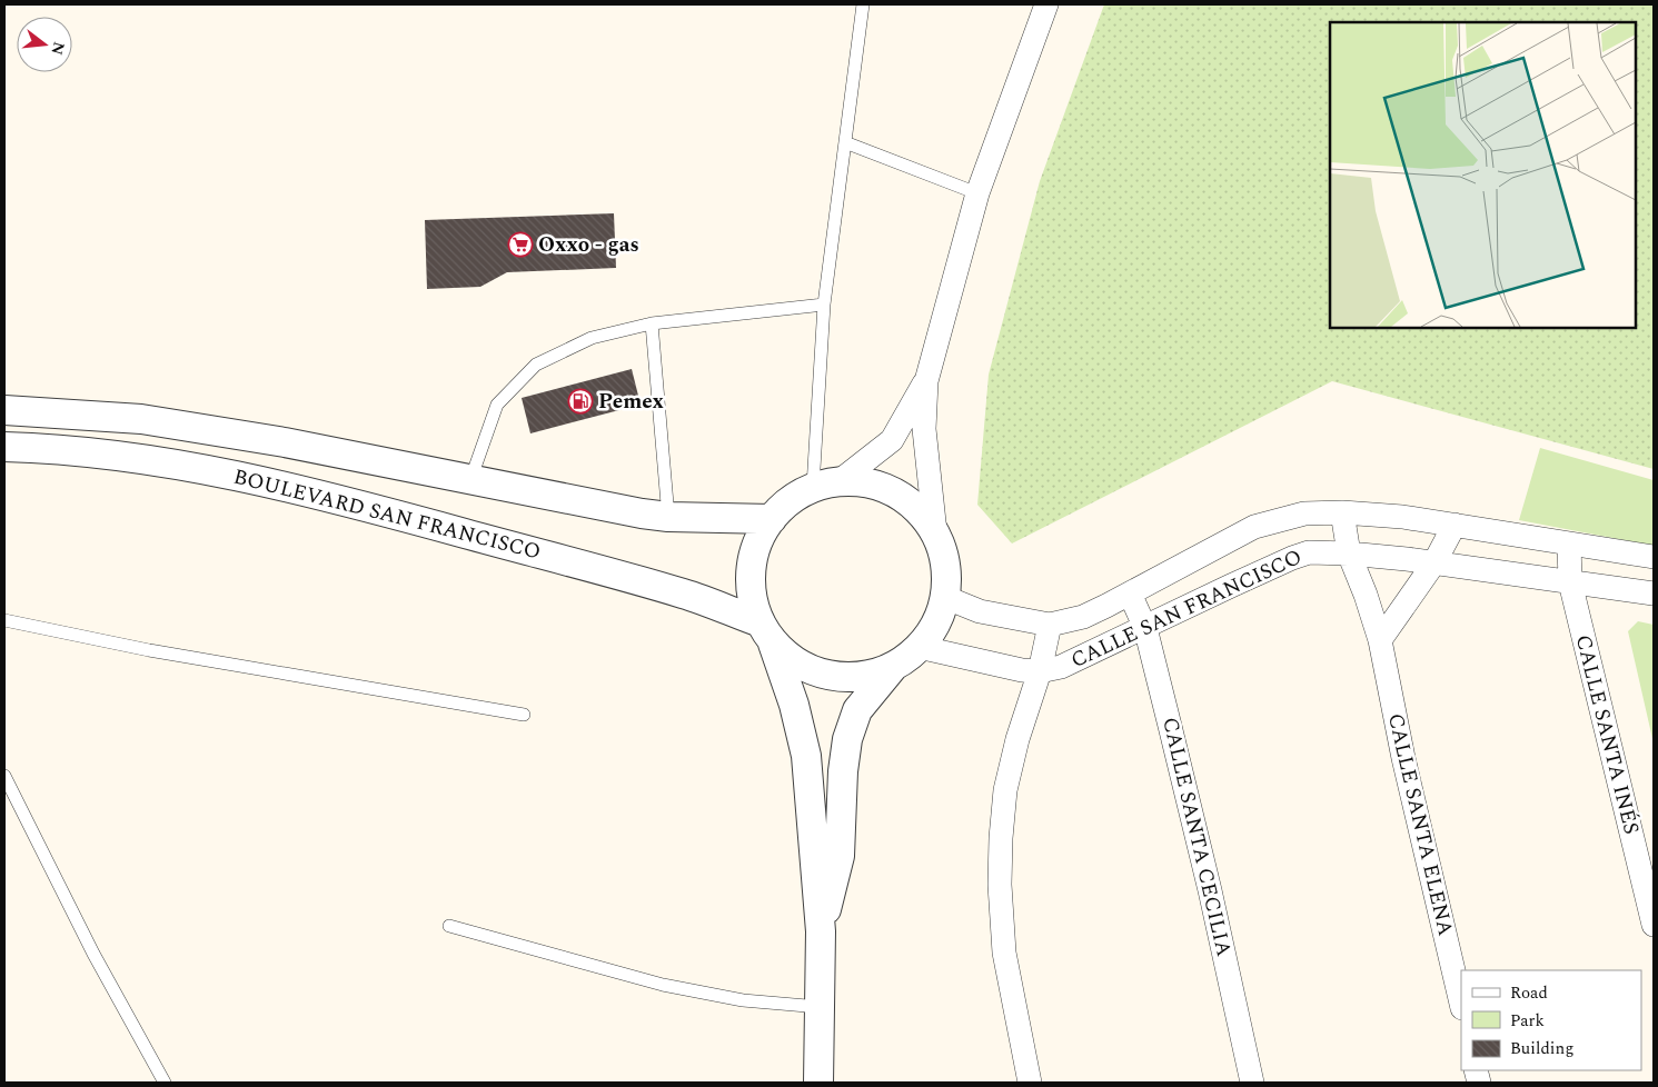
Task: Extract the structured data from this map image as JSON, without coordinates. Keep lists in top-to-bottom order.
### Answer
{
  "streets": {
    "street": [
      "BOULEVARD SAN FRANCISCO",
      "CALLE SAN FRANCISCO",
      "CALLE SANTA INÉS",
      "CALLE SANTA ELENA",
      "CALLE SANTA CECILIA"
    ]
  },
  "crossings": [
    ["BOULEVARD SAN FRANCISCO", "CALLE SAN FRANCISCO"],
    ["CALLE SAN FRANCISCO", "CALLE SANTA INÉS"],
    ["CALLE SAN FRANCISCO", "CALLE SANTA ELENA"],
    ["CALLE SAN FRANCISCO", "CALLE SANTA CECILIA"]
  ],
  "places": {
    "supermarket": ["Oxxo - gas"],
    "fuel station": ["Pemex"]
  },
  "legend": ["Road", "Park", "Building"],
  "north": "right"
}
